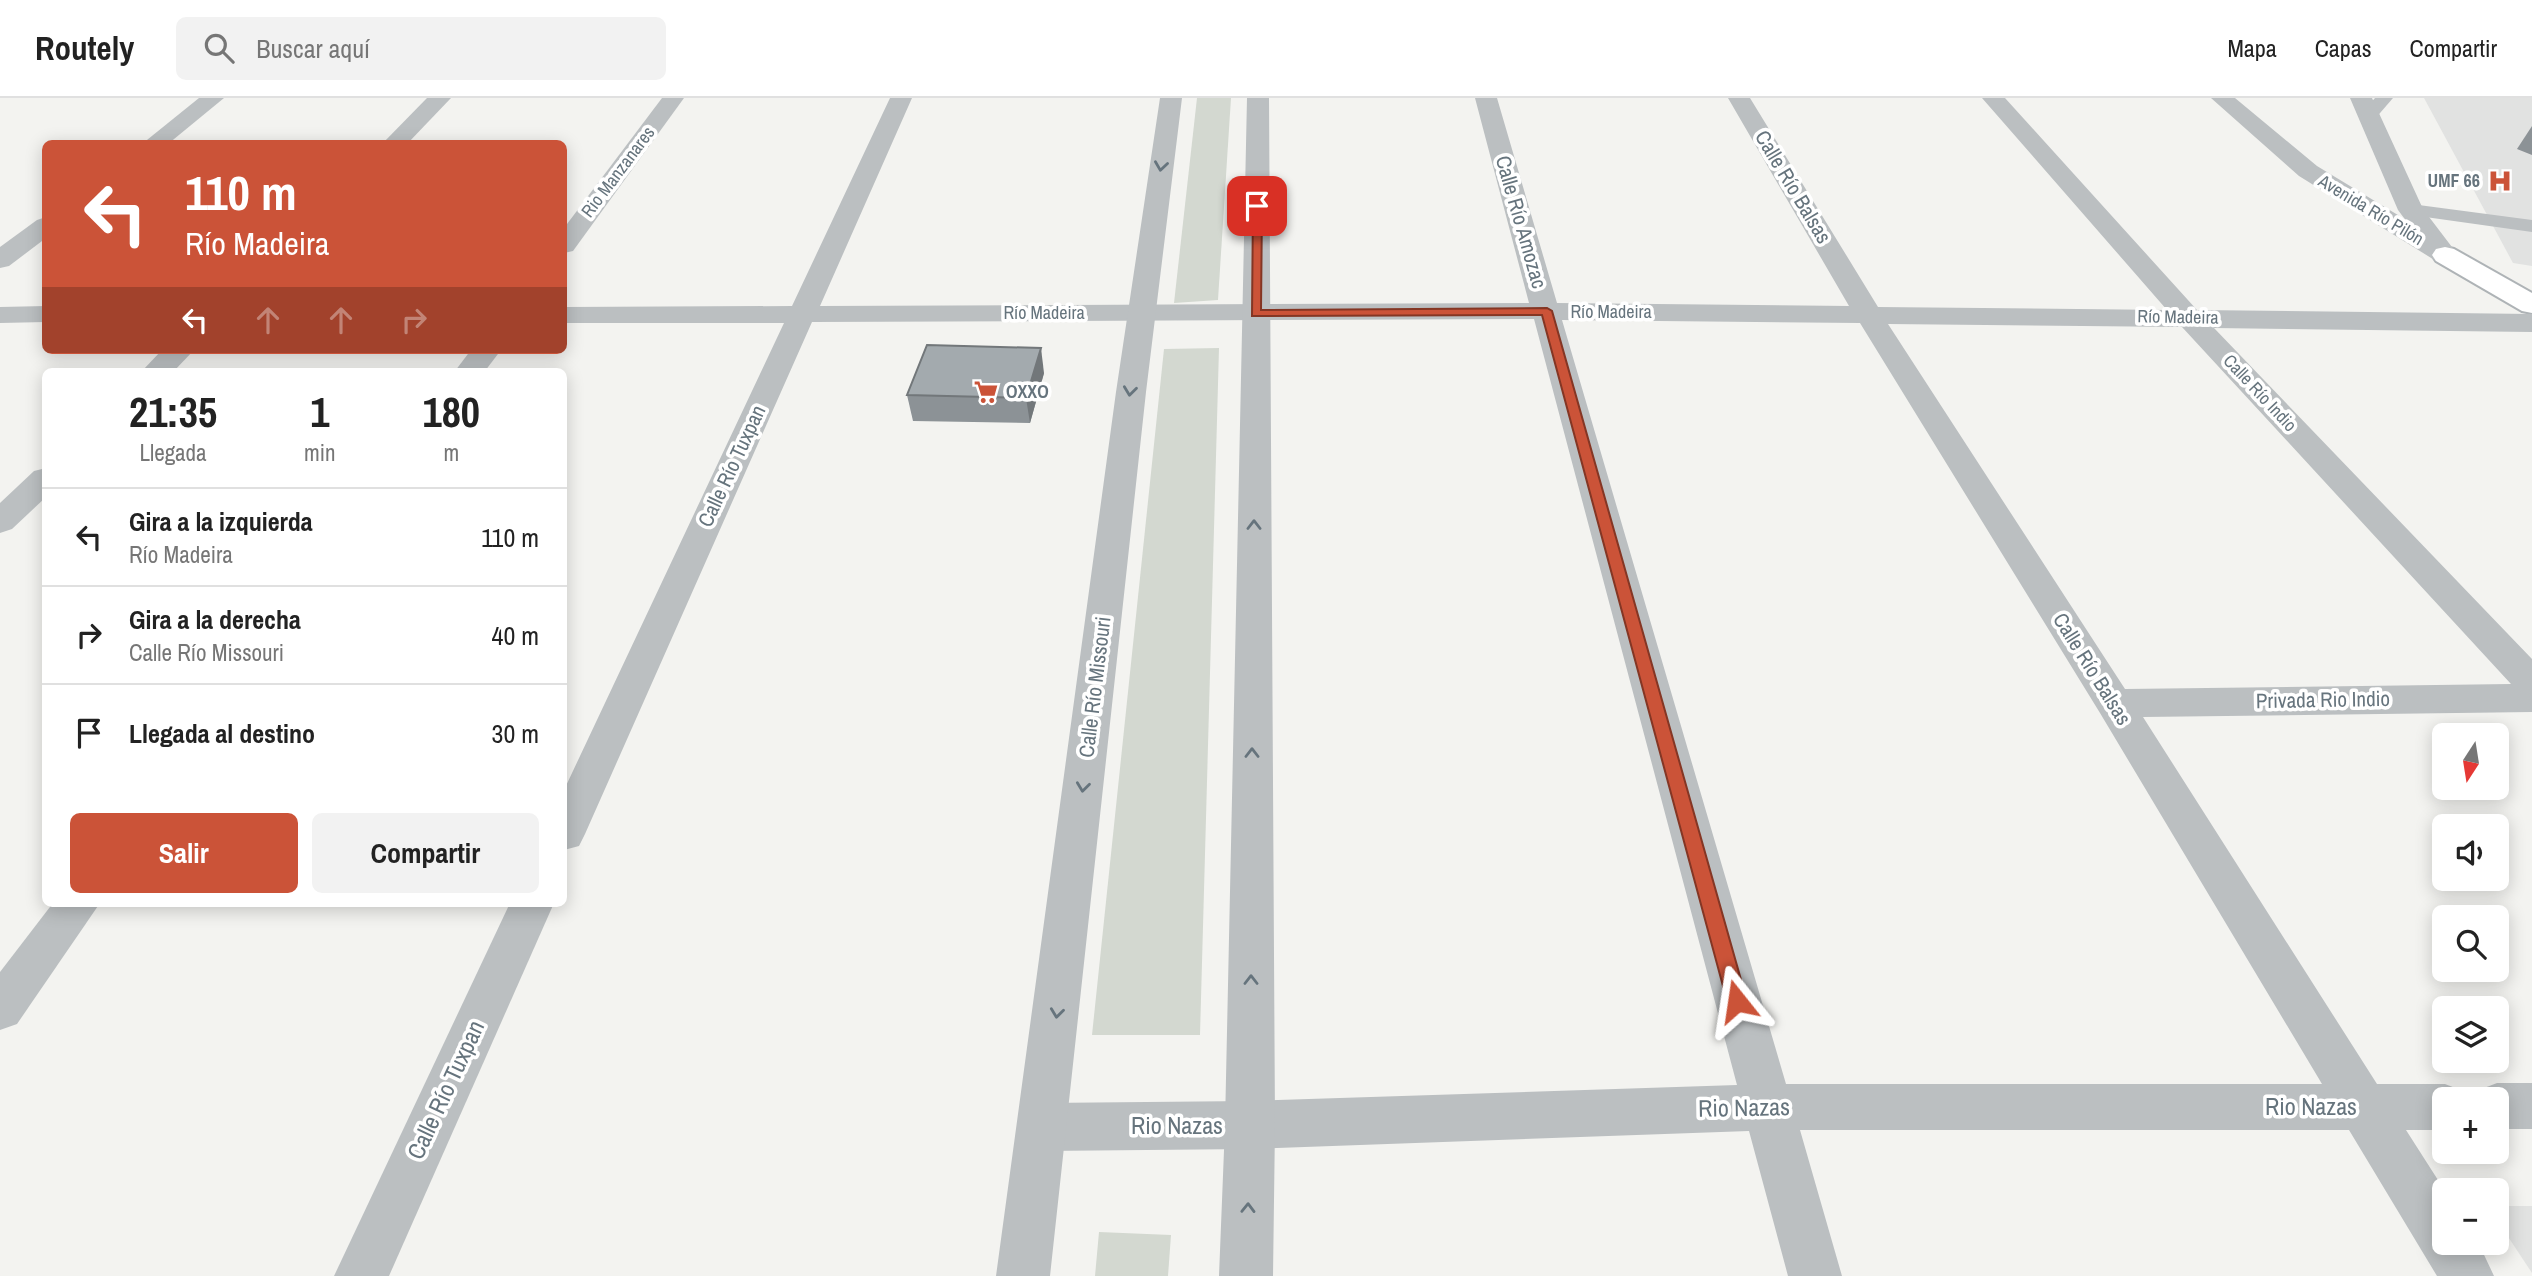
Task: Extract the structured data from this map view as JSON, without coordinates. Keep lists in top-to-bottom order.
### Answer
{
  "streets": {
    "main road": ["Avenida Río Pilón"],
    "street": [
      "Rio Manzanares",
      "Calle Río Balsas",
      "Calle Río Amozac",
      "Río Madeira",
      "Calle Río Indio",
      "Calle Río Tuxpan",
      "Calle Río Missouri",
      "Privada Rio Indio",
      "Rio Nazas"
    ]
  },
  "crossings": [
    ["Calle Río Balsas", "Río Madeira"],
    ["Calle Río Balsas", "Privada Rio Indio"],
    ["Calle Río Balsas", "Rio Nazas"],
    ["Calle Río Amozac", "Río Madeira"],
    ["Calle Río Amozac", "Rio Nazas"],
    ["Río Madeira", "Calle Río Indio"],
    ["Río Madeira", "Calle Río Tuxpan"],
    ["Río Madeira", "Calle Río Missouri"],
    ["Calle Río Missouri", "Rio Nazas"]
  ],
  "places": {
    "hospital": ["UMF 66"],
    "supermarket": ["OXXO"]
  },
  "north": "bottom",
  "page": {
    "header": "Routely",
    "search": "Buscar aquí",
    "nav": ["Mapa", "Capas", "Compartir"],
    "turn": ["110 m", "Río Madeira"],
    "eta": [
      "21:35",
      "Llegada",
      "1",
      "min",
      "180",
      "m"
    ],
    "list": [
      {
        "name": "Gira a la izquierda",
        "note": "Río Madeira",
        "value": "110 m"
      },
      {
        "name": "Gira a la derecha",
        "note": "Calle Río Missouri",
        "value": "40 m"
      },
      {
        "name": "Llegada al destino",
        "value": "30 m"
      }
    ],
    "map_buttons": ["+", "−"],
    "buttons": ["Salir", "Compartir"]
  }
}
